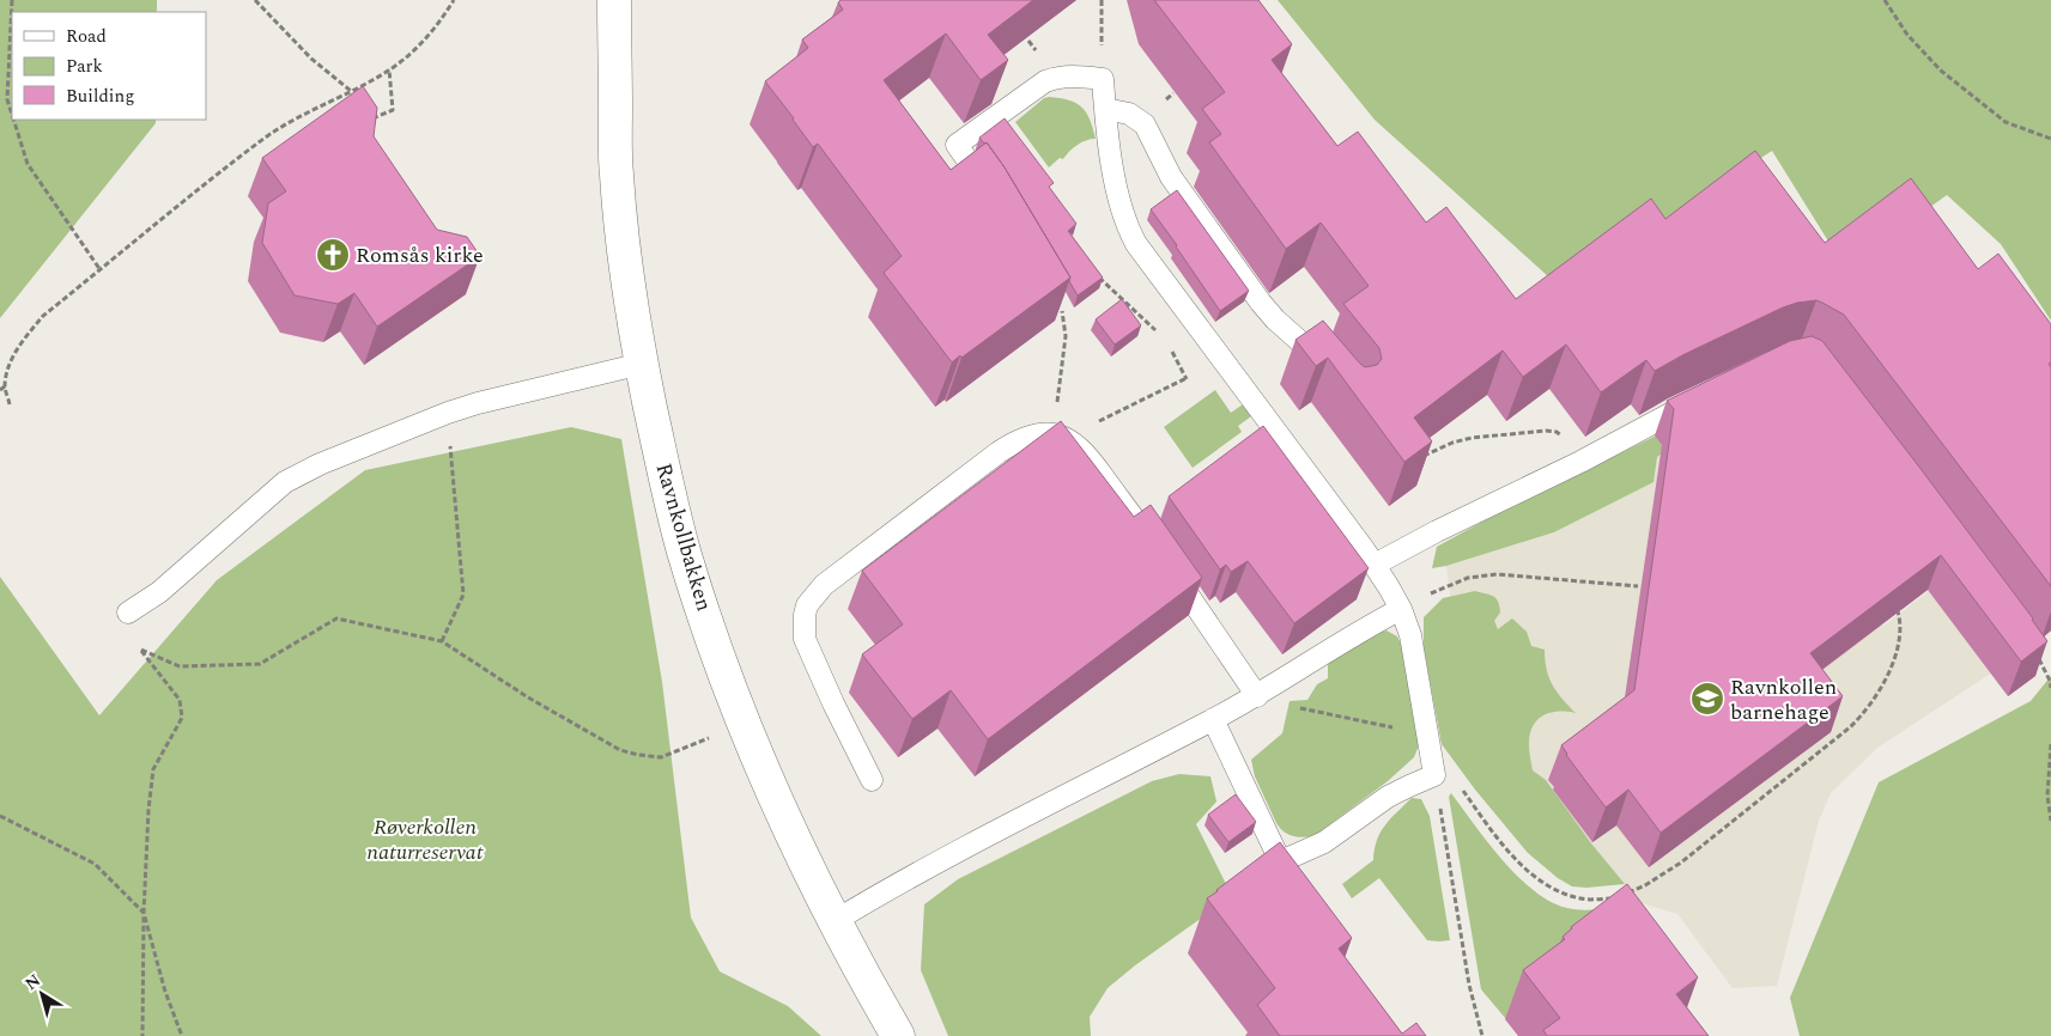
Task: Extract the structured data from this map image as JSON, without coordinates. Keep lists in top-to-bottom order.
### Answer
{
  "streets": {
    "street": ["Ravnkollbakken"]
  },
  "parks": ["Røverkollen naturreservat"],
  "places": {
    "church": ["Romsås kirke"],
    "school or university": ["Ravnkollen barnehage"]
  },
  "legend": ["Road", "Park", "Building"],
  "north": "top left"
}
